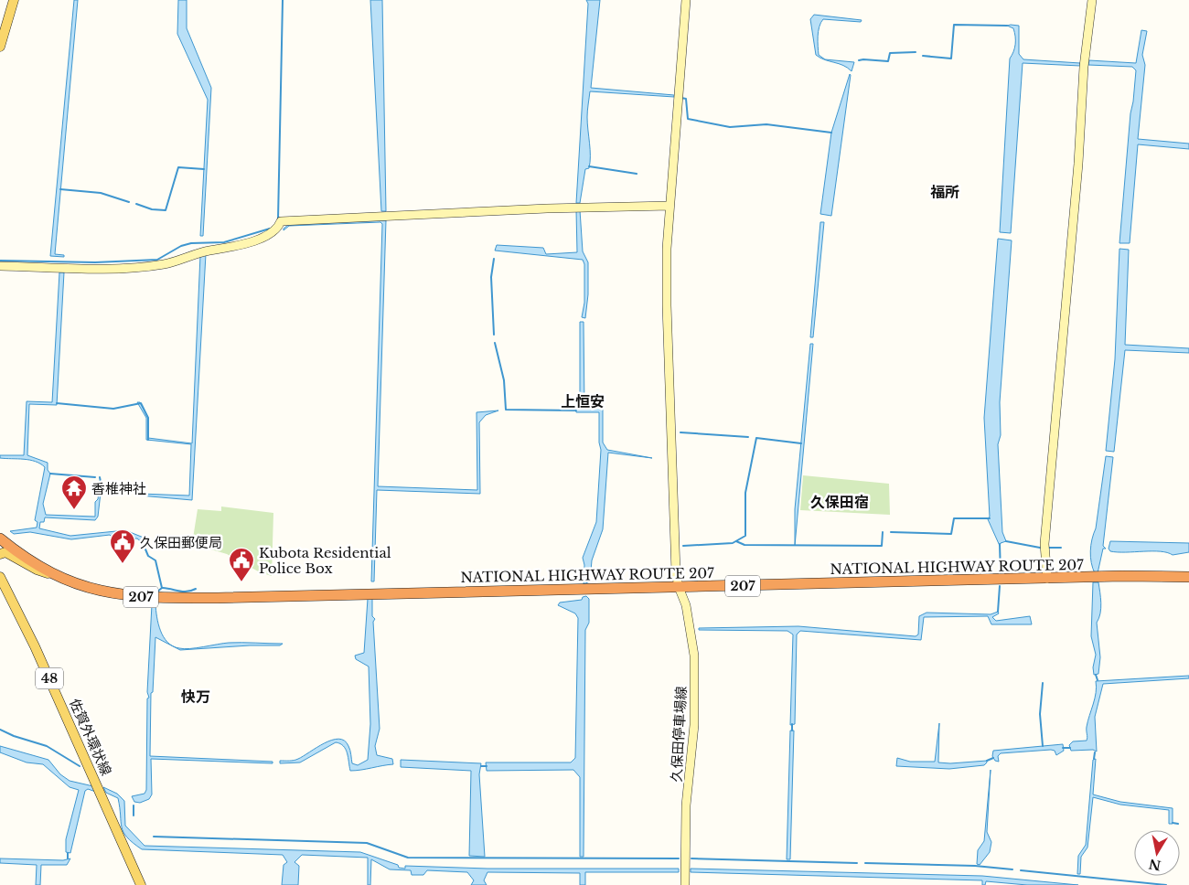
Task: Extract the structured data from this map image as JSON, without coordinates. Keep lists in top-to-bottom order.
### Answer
{
  "streets": {
    "highway": ["NATIONAL HIGHWAY ROUTE 207", "207"],
    "main road": ["48", "佐賀外環状線"],
    "street": ["久保田停車場線"]
  },
  "crossings": [
    ["NATIONAL HIGHWAY ROUTE 207", "久保田停車場線"]
  ],
  "districts": [
    "福所",
    "上恒安",
    "久保田宿",
    "快万"
  ],
  "places": {
    "temple": ["香椎神社"],
    "public building": ["久保田郵便局", "Kubota Residential Police Box"]
  },
  "north": "bottom"
}
